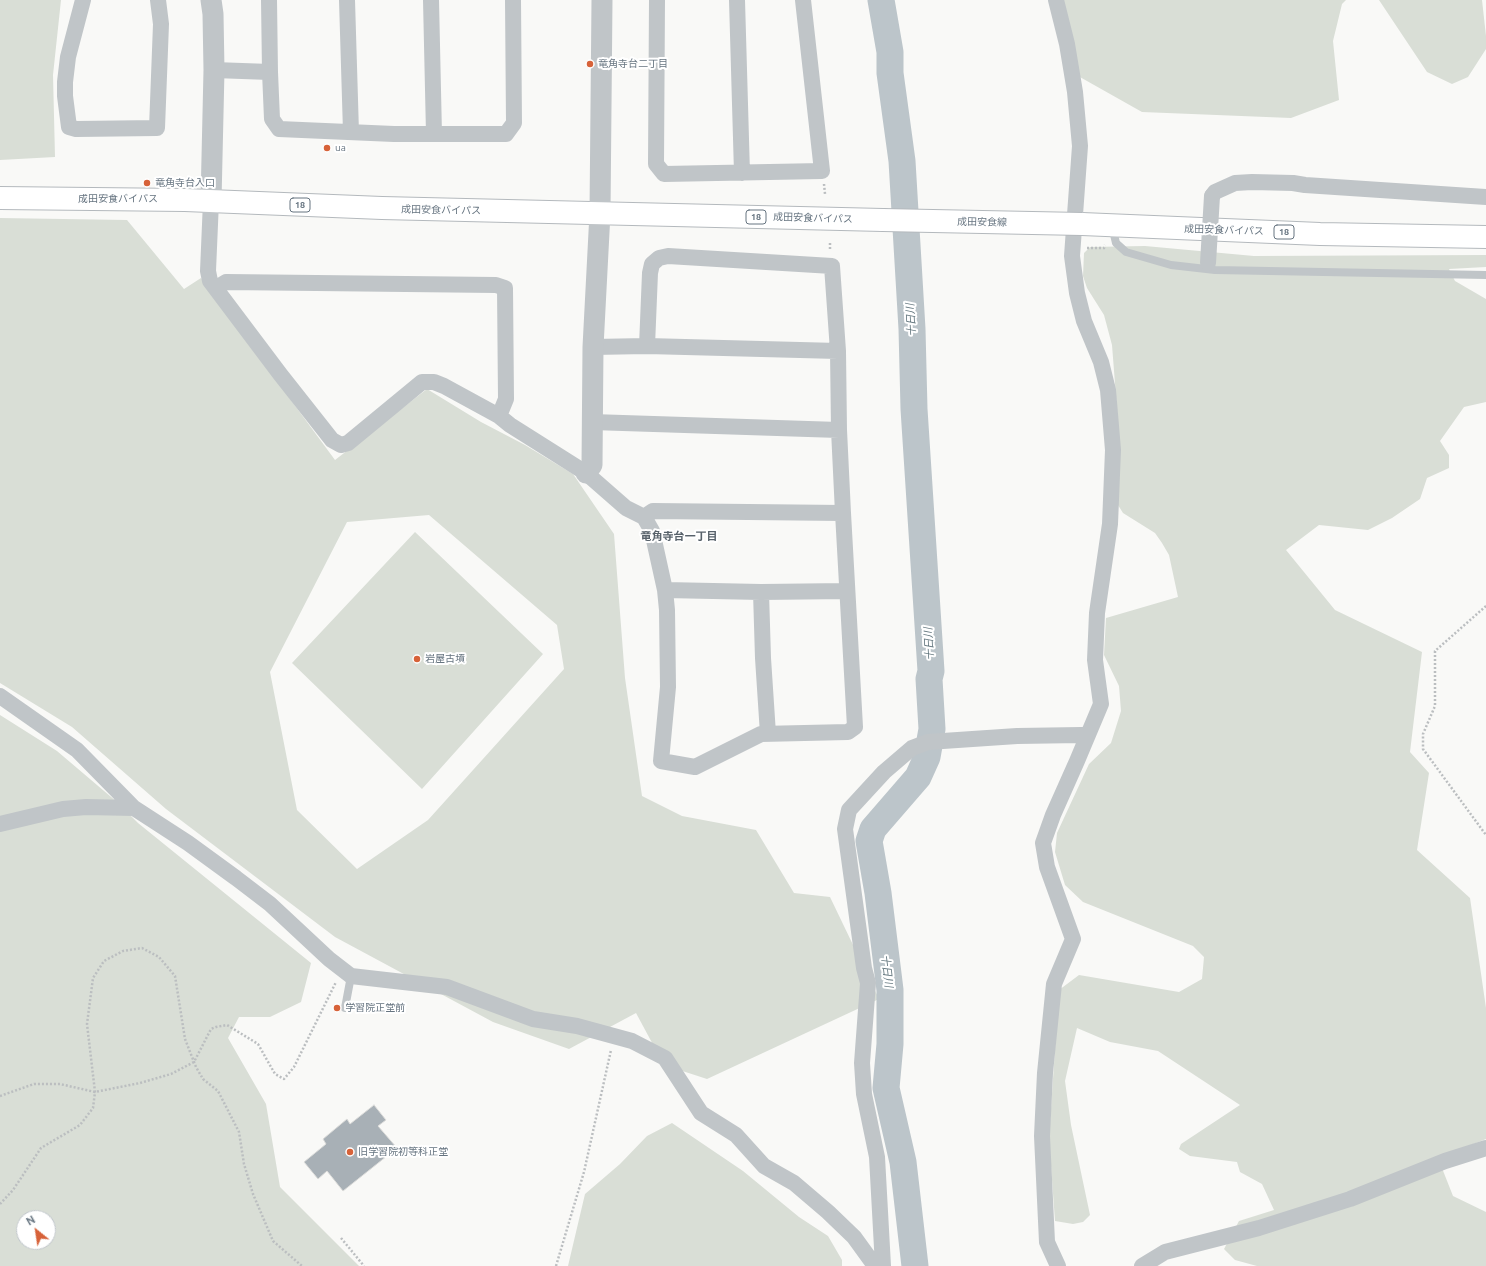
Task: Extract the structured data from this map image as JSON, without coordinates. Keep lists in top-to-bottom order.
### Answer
{
  "streets": {
    "main road": ["成田安食バイパス", "18", "成田安食線"]
  },
  "crossings": [
    ["成田安食バイパス", "成田安食線"]
  ],
  "districts": ["竜角寺台一丁目"],
  "water": ["十日川"],
  "places": [
    "竜角寺台二丁目",
    "ua",
    "竜角寺台入口",
    "岩屋古墳",
    "学習院正堂前",
    "旧学習院初等科正堂"
  ],
  "north": "top left"
}
